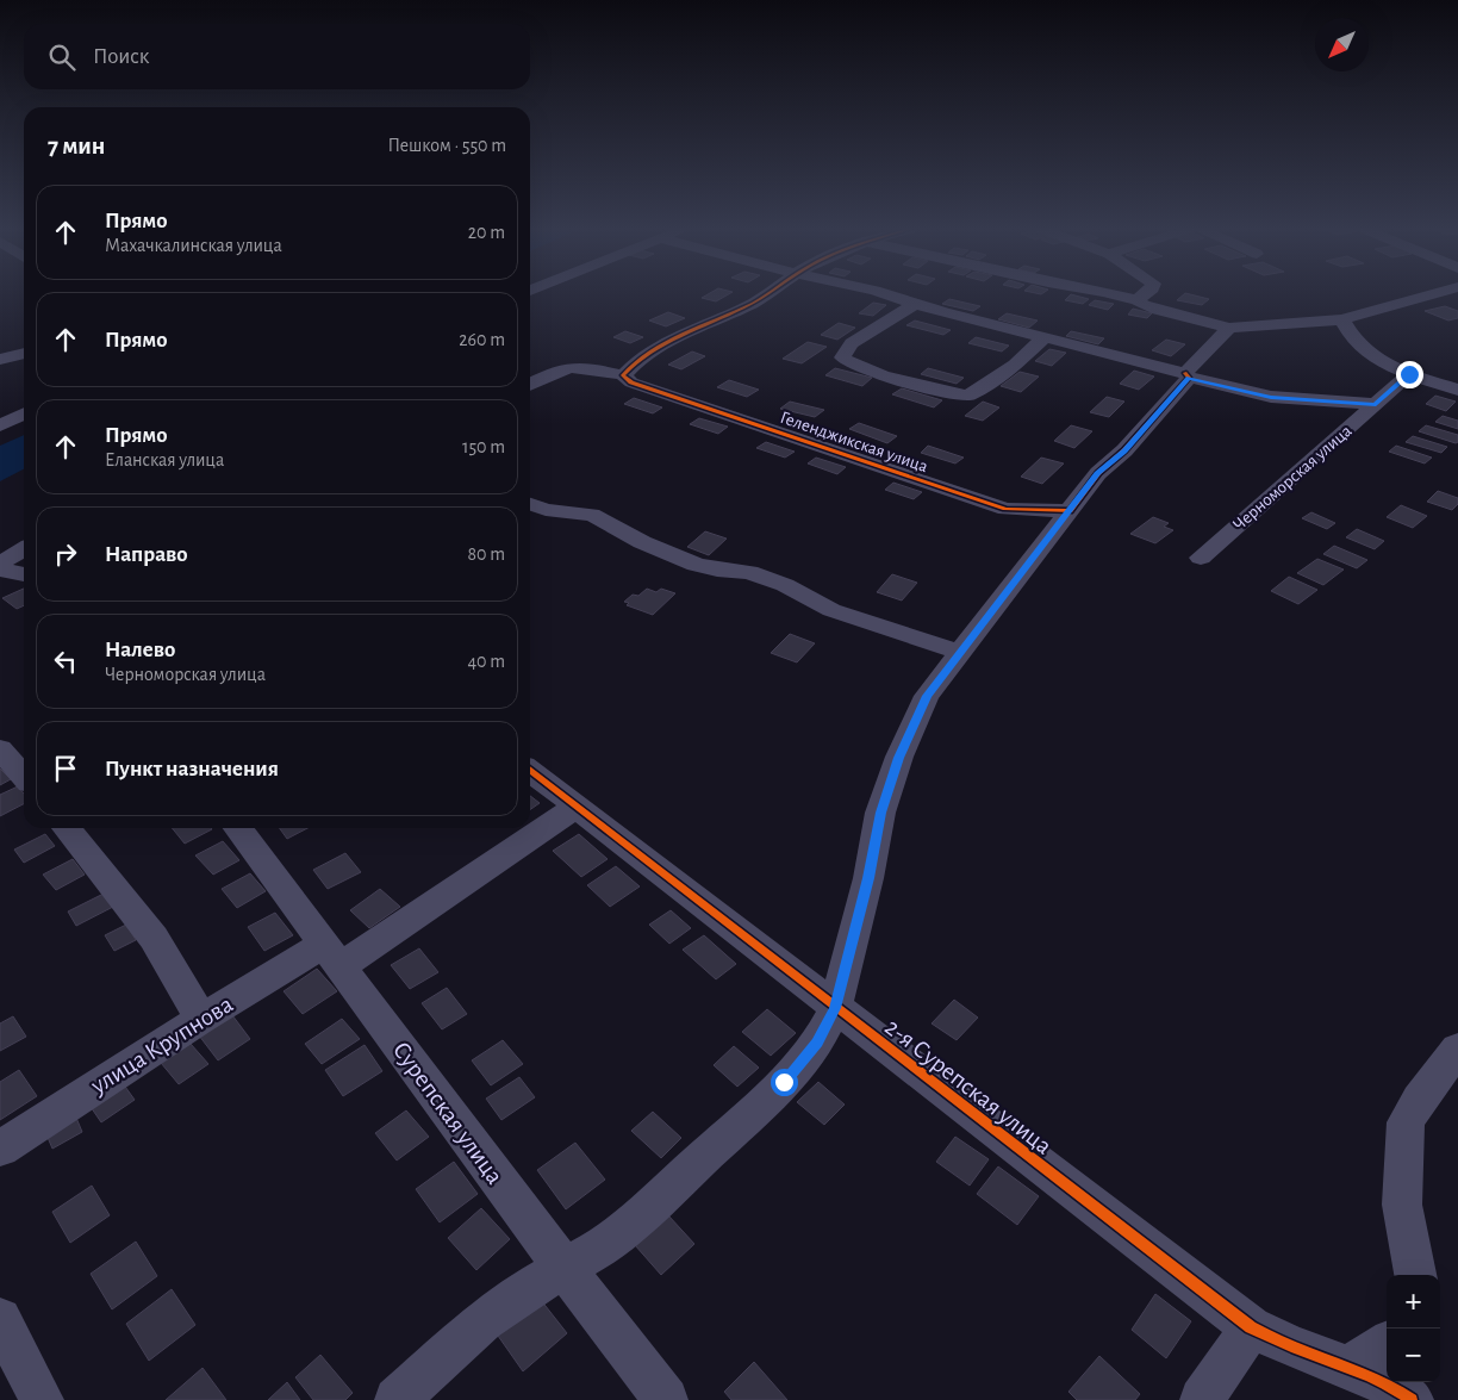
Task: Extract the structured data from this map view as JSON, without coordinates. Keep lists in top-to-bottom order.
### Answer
{
  "streets": {
    "street": [
      "Геленджикская улица",
      "Черноморская улица",
      "улица Крупнова",
      "2-я Сурепская улица",
      "Сурепская улица"
    ]
  },
  "crossings": [
    ["улица Крупнова", "2-я Сурепская улица"],
    ["улица Крупнова", "Сурепская улица"]
  ],
  "north": "bottom left",
  "page": {
    "search": "Поиск",
    "heading": ["7 мин", "Пешком · 550 m"],
    "list": [
      ["Прямо", "Махачкалинская улица", "20 m"],
      ["Прямо", "260 m"],
      ["Прямо", "Еланская улица", "150 m"],
      ["Направо", "80 m"],
      ["Налево", "Черноморская улица", "40 m"],
      "Пункт назначения"
    ],
    "map_buttons": ["+", "−"]
  }
}
